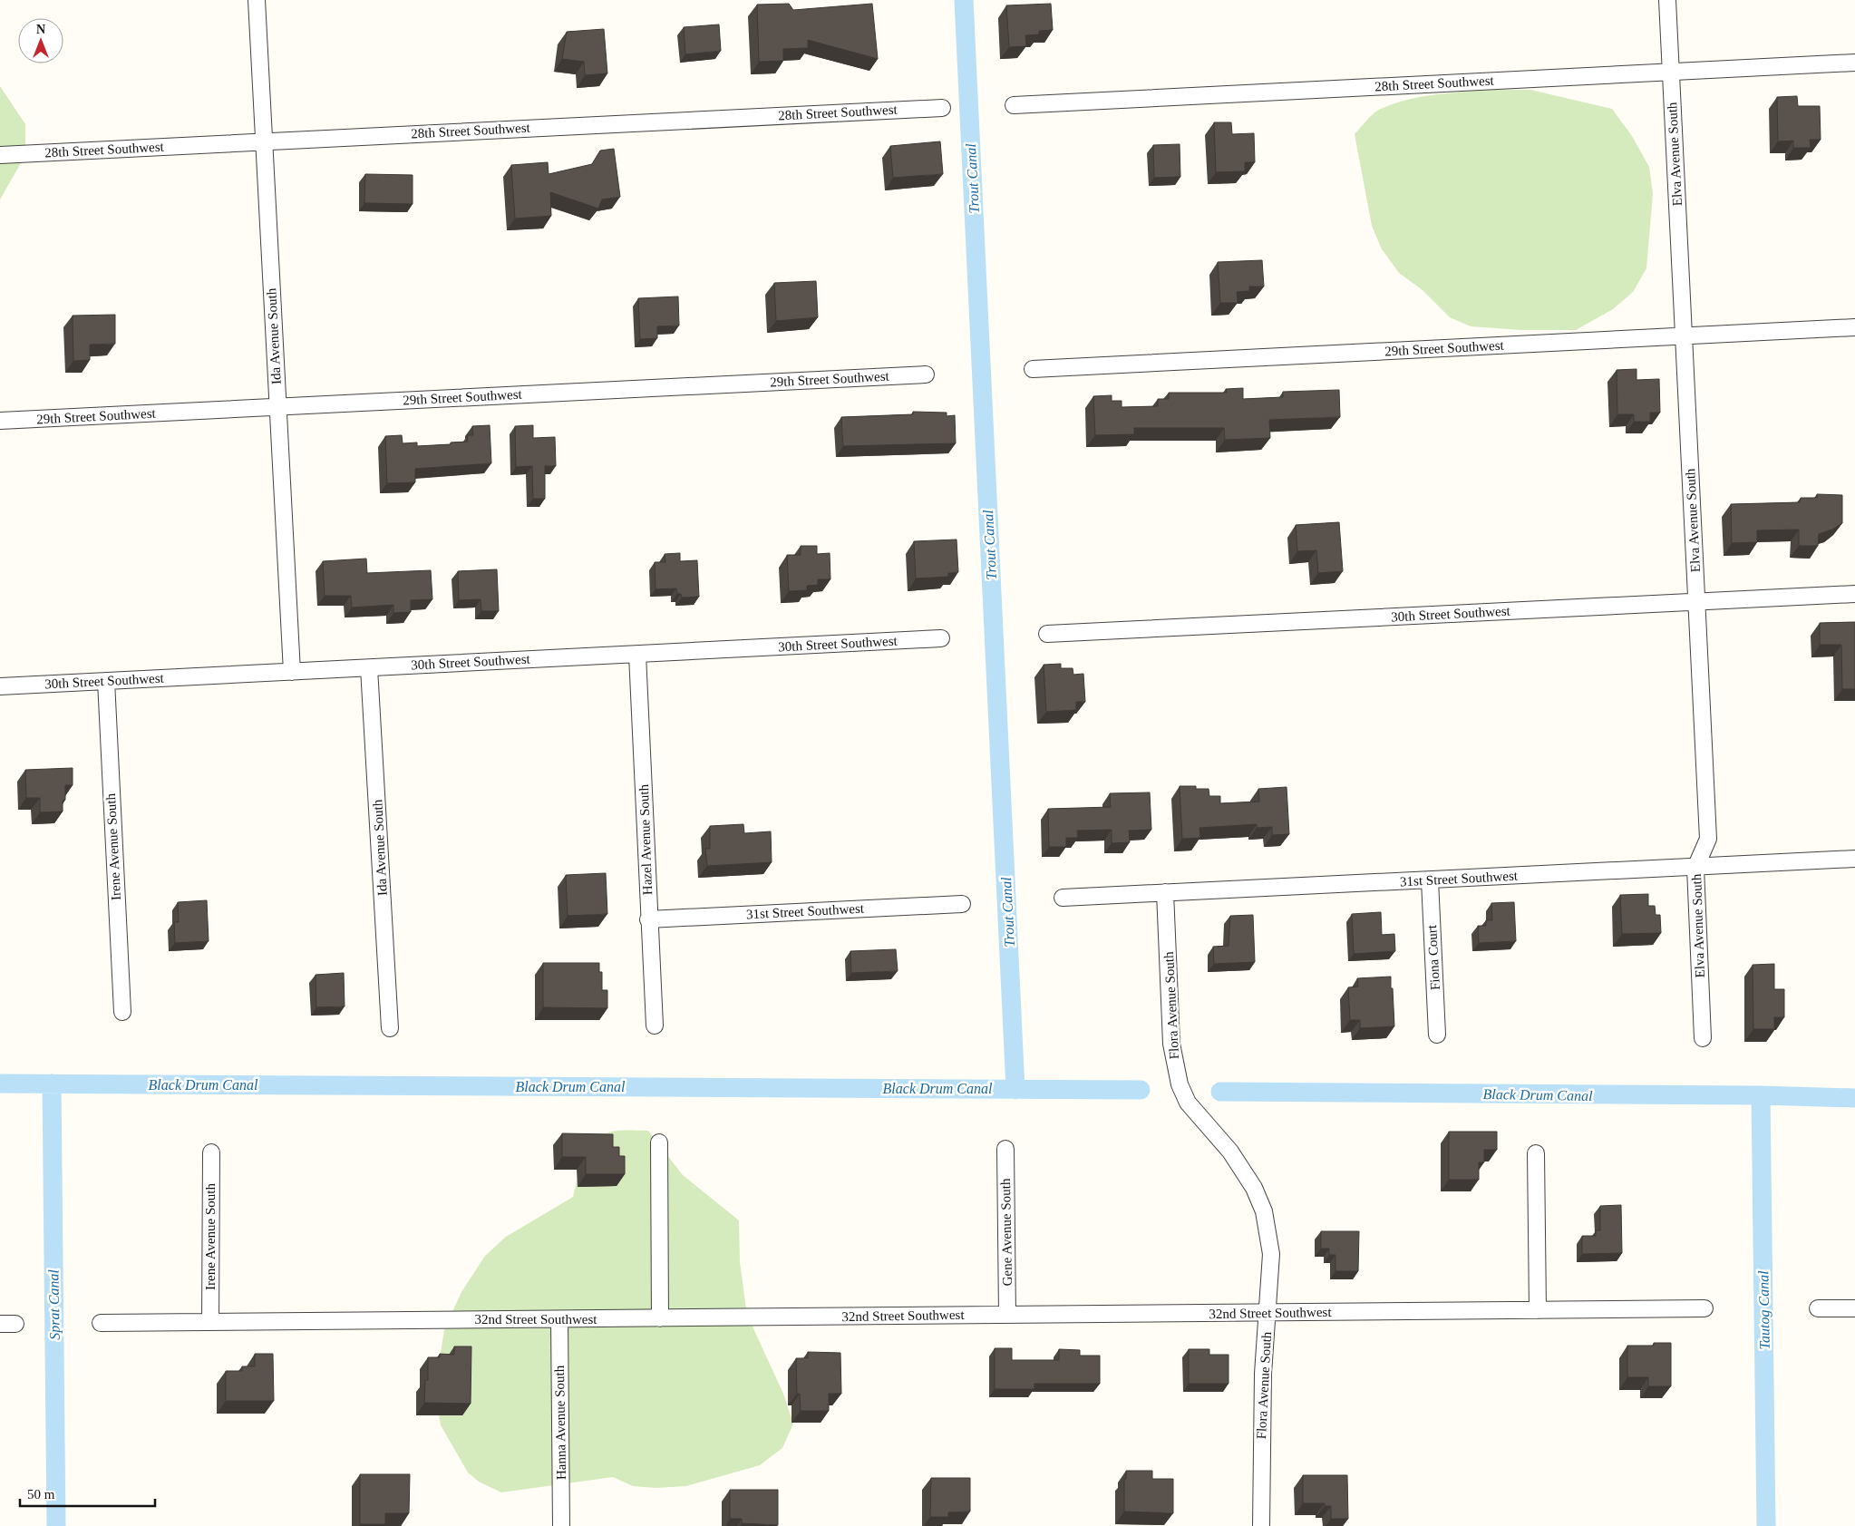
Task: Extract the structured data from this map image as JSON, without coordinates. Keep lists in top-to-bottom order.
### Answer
{
  "streets": {
    "street": [
      "28th Street Southwest",
      "Elva Avenue South",
      "Ida Avenue South",
      "29th Street Southwest",
      "30th Street Southwest",
      "Hazel Avenue South",
      "Irene Avenue South",
      "31st Street Southwest",
      "Fiona Court",
      "Flora Avenue South",
      "Gene Avenue South",
      "32nd Street Southwest",
      "Hanna Avenue South"
    ]
  },
  "crossings": [
    ["28th Street Southwest", "Elva Avenue South"],
    ["28th Street Southwest", "Ida Avenue South"],
    ["Elva Avenue South", "29th Street Southwest"],
    ["Elva Avenue South", "30th Street Southwest"],
    ["Elva Avenue South", "31st Street Southwest"],
    ["Ida Avenue South", "29th Street Southwest"],
    ["Ida Avenue South", "30th Street Southwest"],
    ["30th Street Southwest", "Hazel Avenue South"],
    ["30th Street Southwest", "Irene Avenue South"],
    ["Hazel Avenue South", "31st Street Southwest"],
    ["Irene Avenue South", "32nd Street Southwest"],
    ["31st Street Southwest", "Fiona Court"],
    ["31st Street Southwest", "Flora Avenue South"],
    ["Flora Avenue South", "32nd Street Southwest"],
    ["Gene Avenue South", "32nd Street Southwest"],
    ["32nd Street Southwest", "Hanna Avenue South"]
  ],
  "water": [
    "Trout Canal",
    "Black Drum Canal",
    "Sprat Canal",
    "Tautog Canal"
  ],
  "scale_bar": "50 m",
  "north": "top"
}
